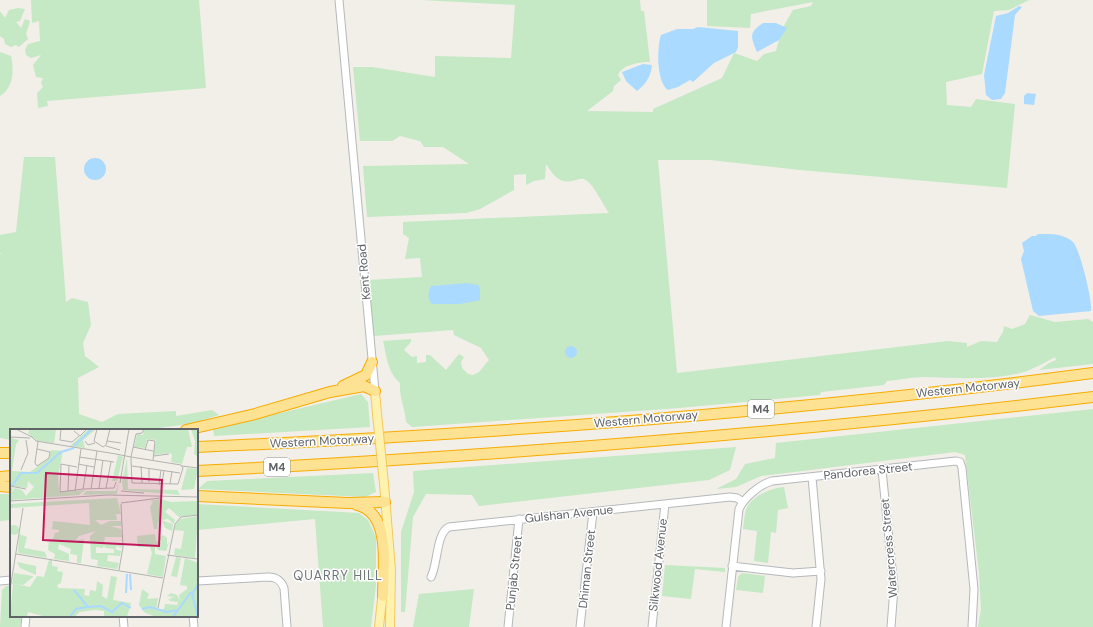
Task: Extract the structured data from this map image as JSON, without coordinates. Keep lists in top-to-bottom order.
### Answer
{
  "streets": {
    "highway": ["Western Motorway", "M4"],
    "main road": ["Kent Road"],
    "street": [
      "Pandorea Street",
      "Gulshan Avenue",
      "Watercress Street",
      "Silkwood Avenue",
      "Dhiman Street",
      "Punjab Street"
    ]
  },
  "crossings": [
    ["Pandorea Street", "Gulshan Avenue"],
    ["Pandorea Street", "Watercress Street"],
    ["Gulshan Avenue", "Silkwood Avenue"],
    ["Gulshan Avenue", "Dhiman Street"],
    ["Gulshan Avenue", "Punjab Street"]
  ],
  "districts": ["QUARRY HILL"]
}
